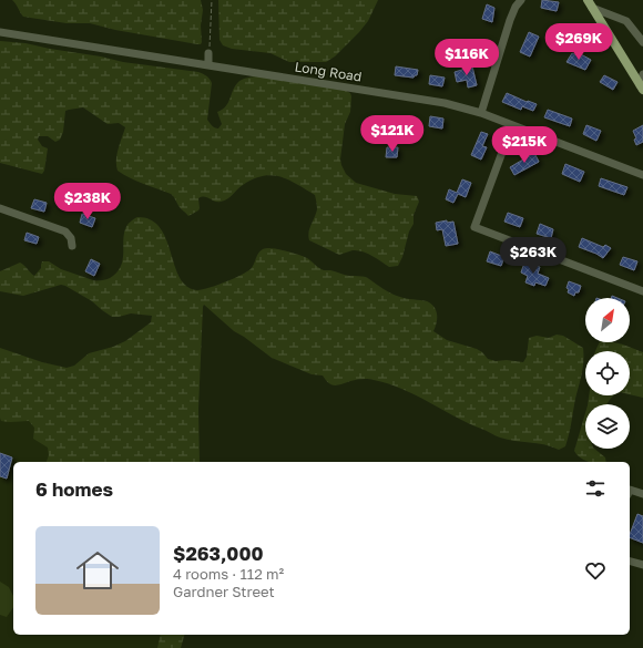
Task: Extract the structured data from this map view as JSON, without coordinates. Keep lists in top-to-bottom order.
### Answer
{
  "streets": {
    "street": ["Long Road"]
  },
  "north": "top right",
  "page": {
    "price": [
      "$269K",
      "$116K",
      "$121K",
      "$215K",
      "$238K",
      "$263K"
    ],
    "heading": "6 homes",
    "list": [
      {
        "name": "$263,000",
        "note": "4 rooms · 112 m² · Gardner Street"
      }
    ]
  }
}
